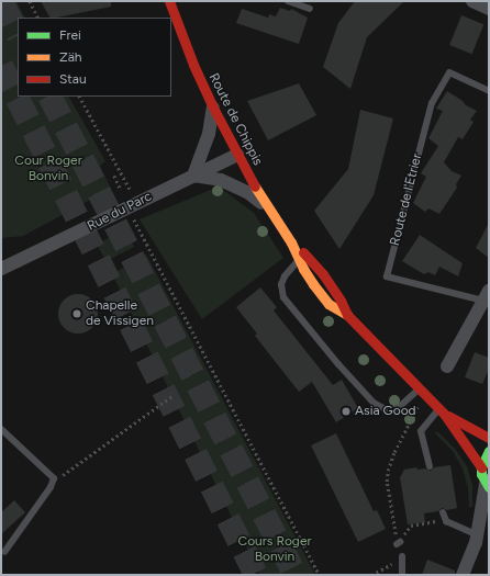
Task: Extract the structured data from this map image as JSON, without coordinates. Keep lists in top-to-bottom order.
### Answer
{
  "streets": {
    "street": ["Route de Chippis", "Route de l'Etrier", "Rue du Parc"]
  },
  "crossings": [
    ["Route de Chippis", "Rue du Parc"]
  ],
  "parks": ["Cour Roger Bonvin", "Cours Roger Bonvin"],
  "places": ["Chapelle de Vissigen", "Asia Good"],
  "legend": ["Frei", "Zäh", "Stau"]
}
